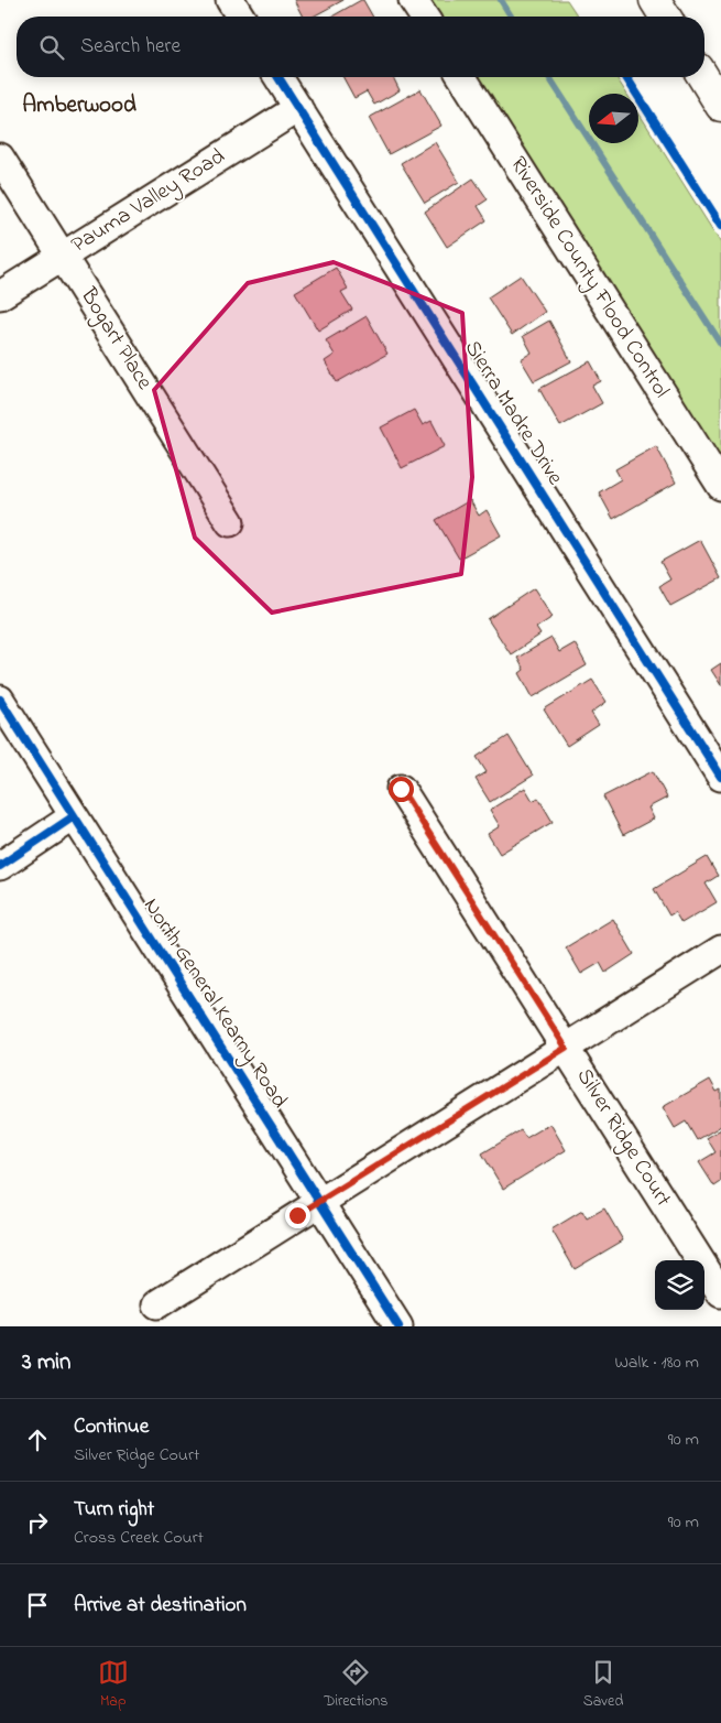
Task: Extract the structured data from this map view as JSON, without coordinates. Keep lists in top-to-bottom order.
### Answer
{
  "streets": {
    "street": [
      "Pauma Valley Road",
      "Riverside County Flood Control",
      "Bogart Place",
      "Sierra Madre Drive",
      "North General Kearny Road",
      "Silver Ridge Court"
    ]
  },
  "crossings": [
    ["Pauma Valley Road", "Bogart Place"],
    ["Pauma Valley Road", "Sierra Madre Drive"]
  ],
  "districts": ["Amberwood"],
  "north": "left",
  "page": {
    "search": "Search here",
    "heading": ["3 min", "Walk · 180 m"],
    "list": [
      ["Continue", "Silver Ridge Court", "90 m"],
      ["Turn right", "Cross Creek Court", "90 m"],
      "Arrive at destination"
    ],
    "nav": ["Map", "Directions", "Saved"]
  }
}
